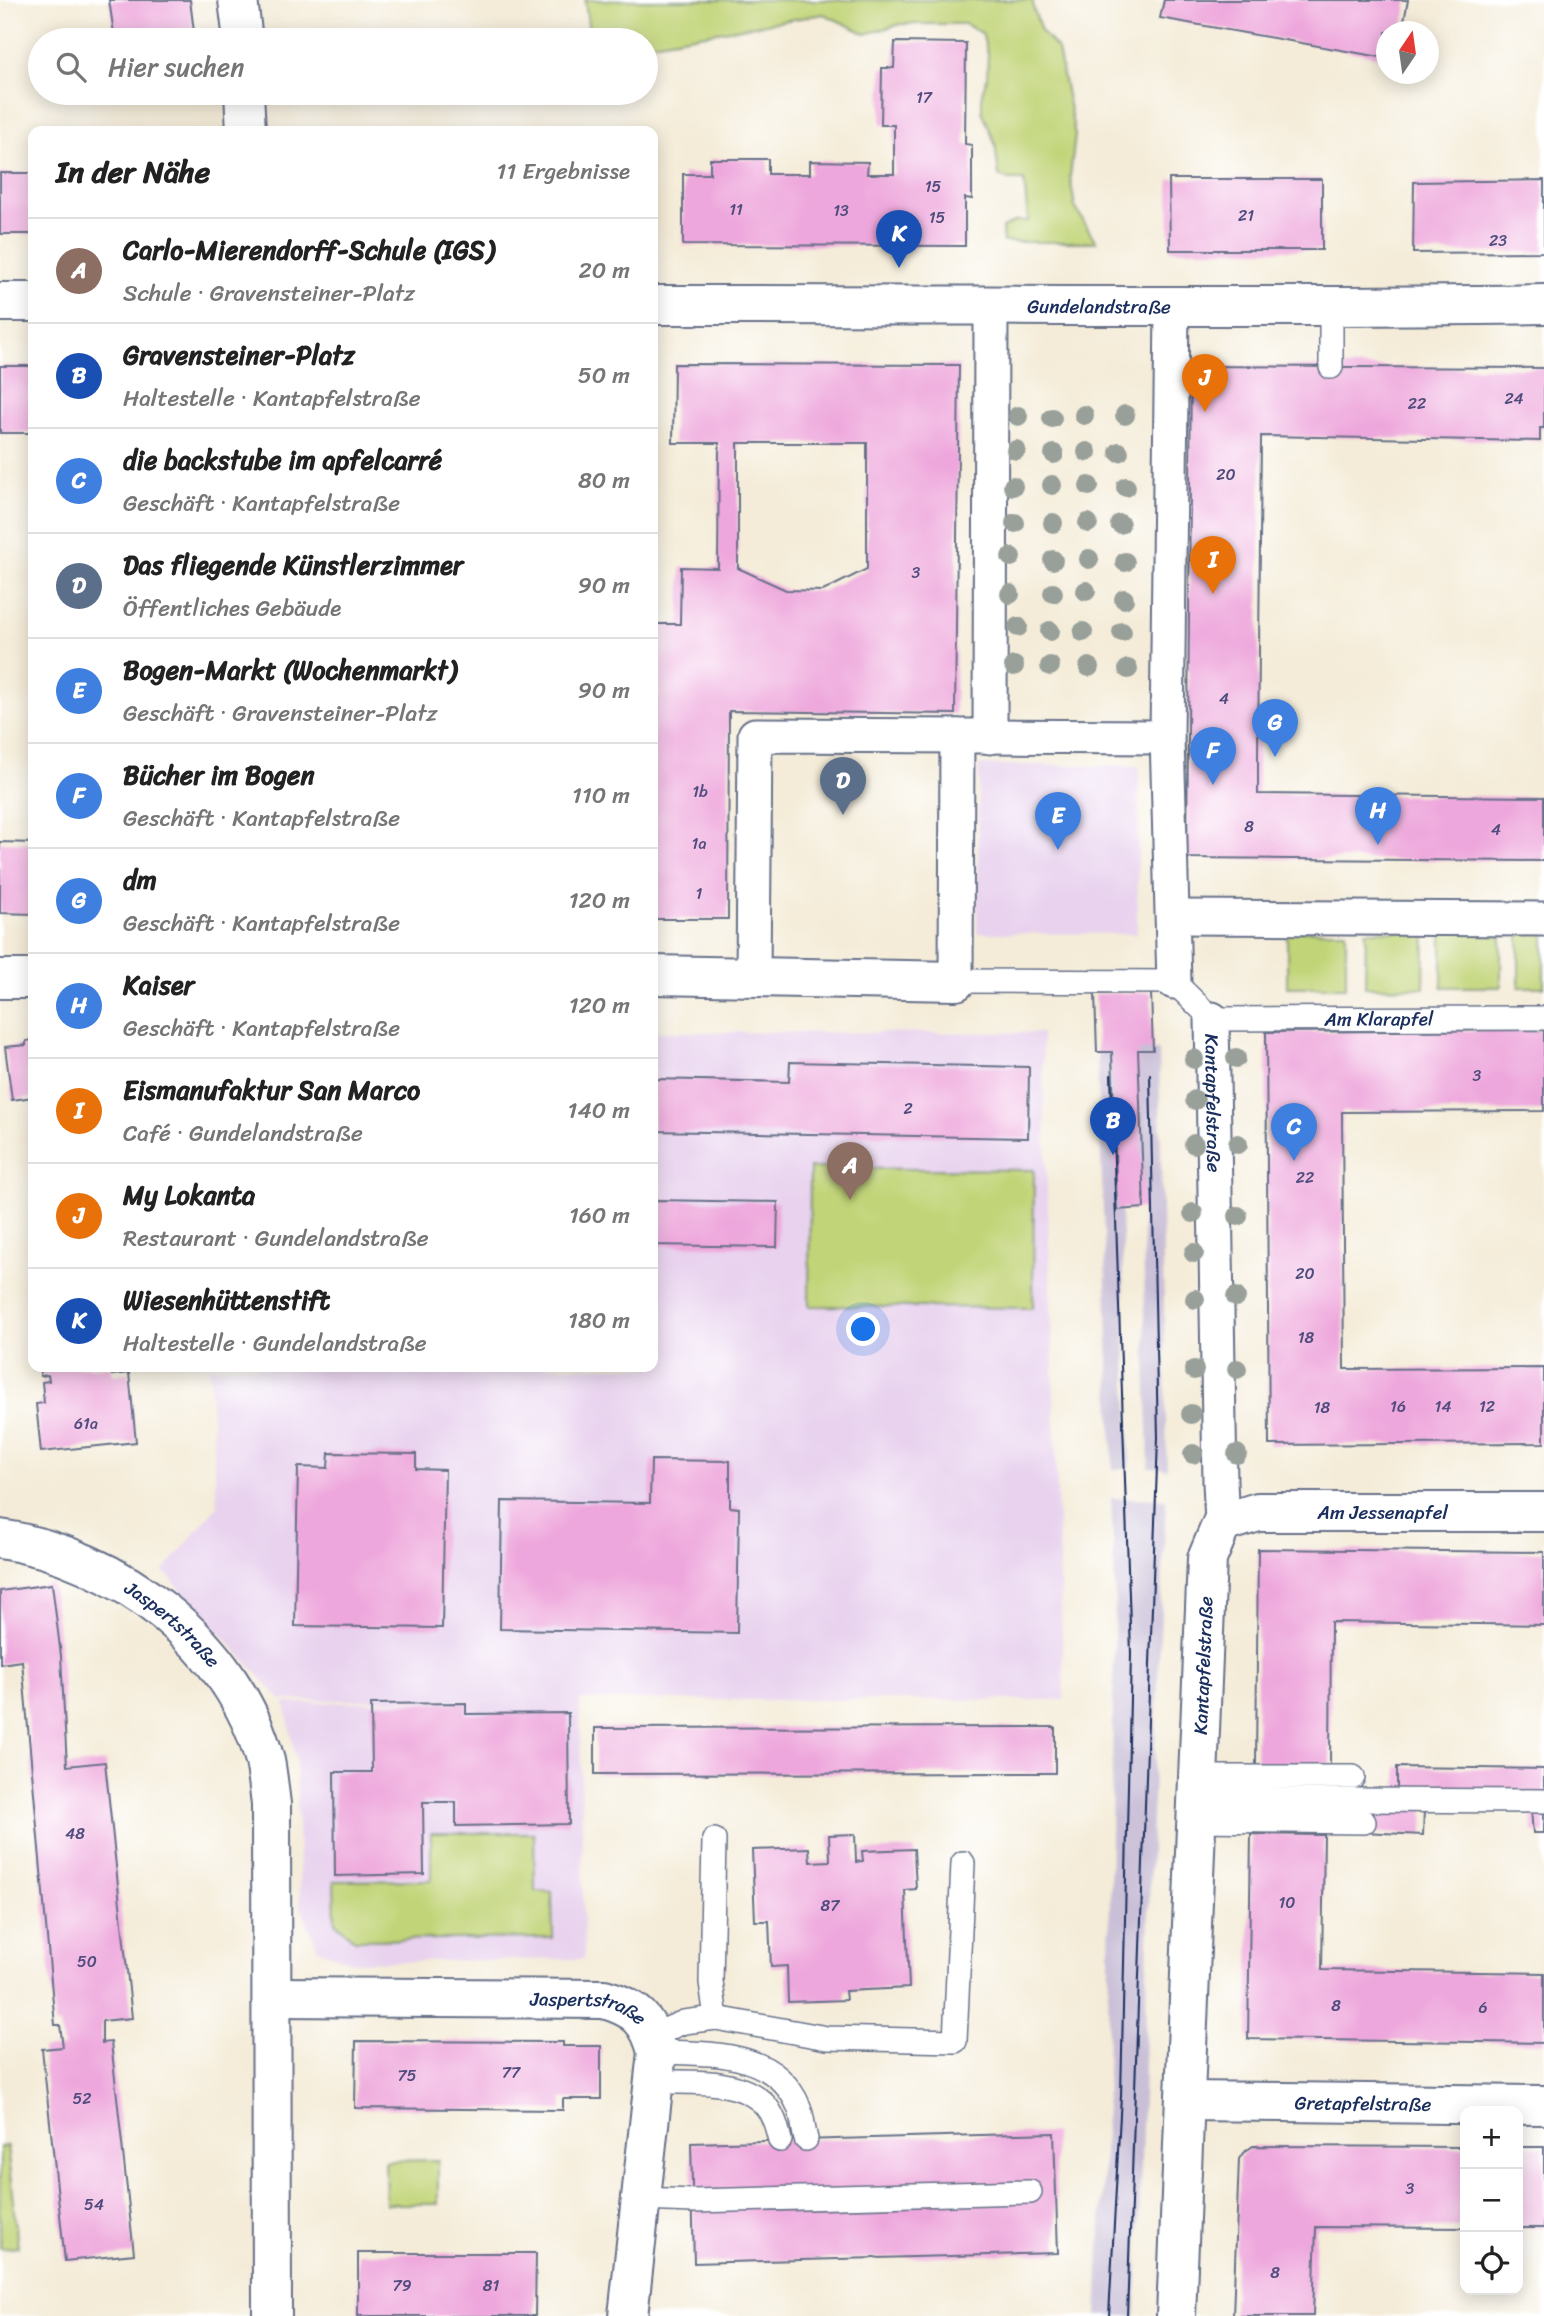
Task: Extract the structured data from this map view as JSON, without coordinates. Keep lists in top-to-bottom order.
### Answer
{
  "streets": {
    "street": [
      "Gundelandstraße",
      "Kantapfelstraße",
      "Am Jessenapfel",
      "Jaspertstraße",
      "Gretapfelstraße"
    ],
    "lane": ["Am Klarapfel"]
  },
  "crossings": [
    ["Am Klarapfel", "Kantapfelstraße"],
    ["Kantapfelstraße", "Am Jessenapfel"],
    ["Kantapfelstraße", "Gretapfelstraße"]
  ],
  "house_numbers": [
    "17",
    "15",
    "11",
    "13",
    "21",
    "15",
    "23",
    "24",
    "22",
    "20",
    "3",
    "4",
    "1b",
    "8",
    "4",
    "1a",
    "1",
    "3",
    "2",
    "22",
    "20",
    "18",
    "16",
    "14",
    "12",
    "18",
    "61a",
    "48",
    "10",
    "87",
    "50",
    "8",
    "6",
    "77",
    "75",
    "52",
    "3",
    "54",
    "8",
    "79",
    "81"
  ],
  "north": "top",
  "page": {
    "search": "Hier suchen",
    "heading": ["In der Nähe", "11 Ergebnisse"],
    "pins": [
      "K",
      "J",
      "I",
      "G",
      "F",
      "D",
      "H",
      "E",
      "B",
      "C",
      "A"
    ],
    "list": [
      {
        "mark": "A",
        "name": "Carlo-Mierendorff-Schule (IGS)",
        "note": "Schule · Gravensteiner-Platz",
        "value": "20 m"
      },
      {
        "mark": "B",
        "name": "Gravensteiner-Platz",
        "note": "Haltestelle · Kantapfelstraße",
        "value": "50 m"
      },
      {
        "mark": "C",
        "name": "die backstube im apfelcarré",
        "note": "Geschäft · Kantapfelstraße",
        "value": "80 m"
      },
      {
        "mark": "D",
        "name": "Das fliegende Künstlerzimmer",
        "note": "Öffentliches Gebäude",
        "value": "90 m"
      },
      {
        "mark": "E",
        "name": "Bogen-Markt (Wochenmarkt)",
        "note": "Geschäft · Gravensteiner-Platz",
        "value": "90 m"
      },
      {
        "mark": "F",
        "name": "Bücher im Bogen",
        "note": "Geschäft · Kantapfelstraße",
        "value": "110 m"
      },
      {
        "mark": "G",
        "name": "dm",
        "note": "Geschäft · Kantapfelstraße",
        "value": "120 m"
      },
      {
        "mark": "H",
        "name": "Kaiser",
        "note": "Geschäft · Kantapfelstraße",
        "value": "120 m"
      },
      {
        "mark": "I",
        "name": "Eismanufaktur San Marco",
        "note": "Café · Gundelandstraße",
        "value": "140 m"
      },
      {
        "mark": "J",
        "name": "My Lokanta",
        "note": "Restaurant · Gundelandstraße",
        "value": "160 m"
      },
      {
        "mark": "K",
        "name": "Wiesenhüttenstift",
        "note": "Haltestelle · Gundelandstraße",
        "value": "180 m"
      }
    ],
    "map_buttons": ["+", "−"]
  }
}
